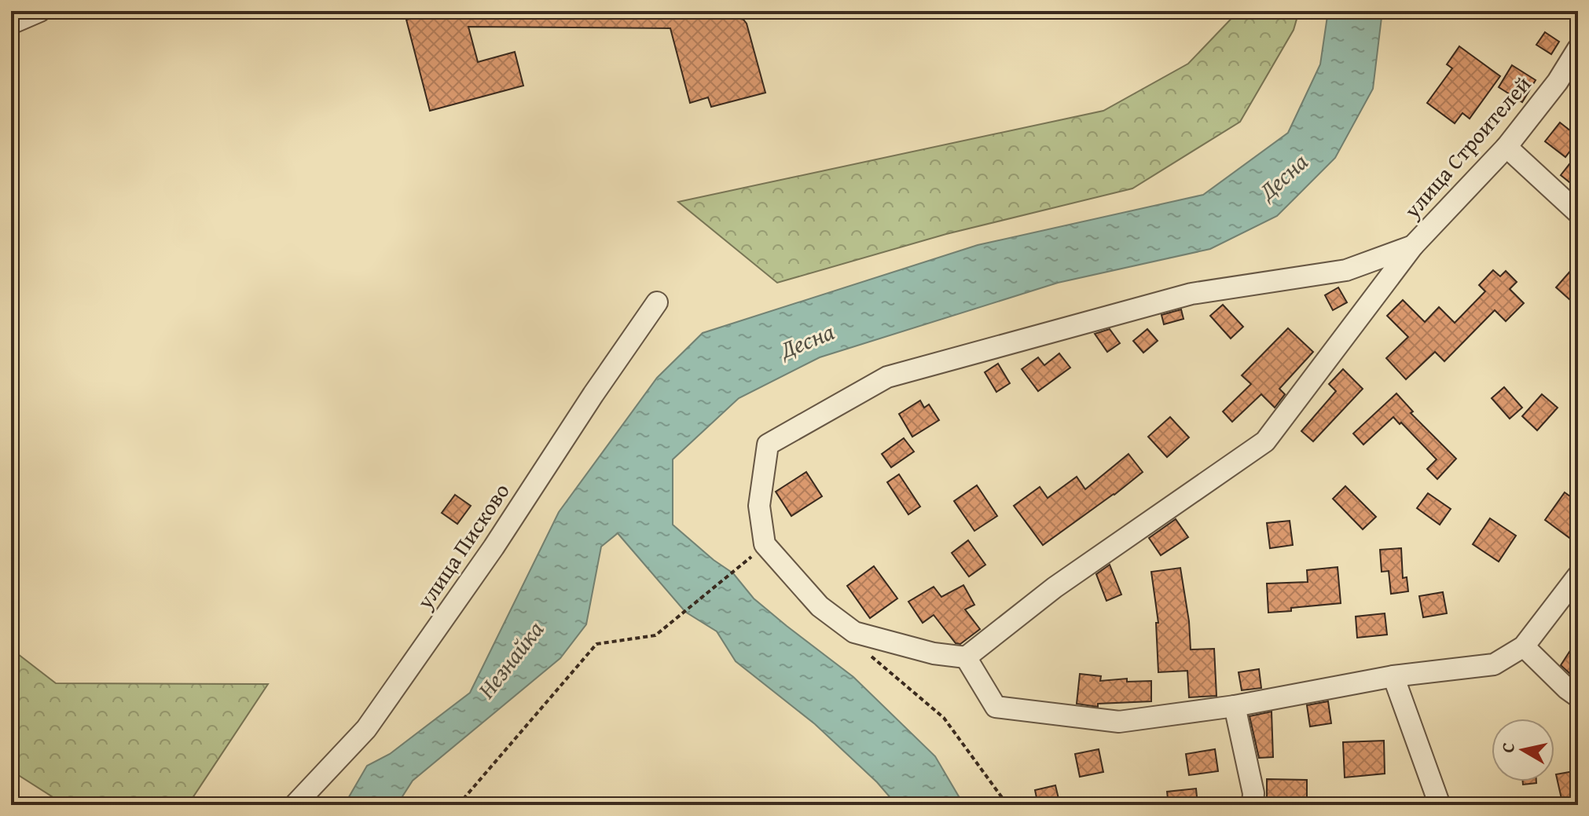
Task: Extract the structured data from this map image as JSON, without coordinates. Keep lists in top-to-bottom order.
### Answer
{
  "streets": {
    "street": ["улица Строителей", "улица Писково"]
  },
  "water": ["Десна", "Незнайка"],
  "north": "left"
}
